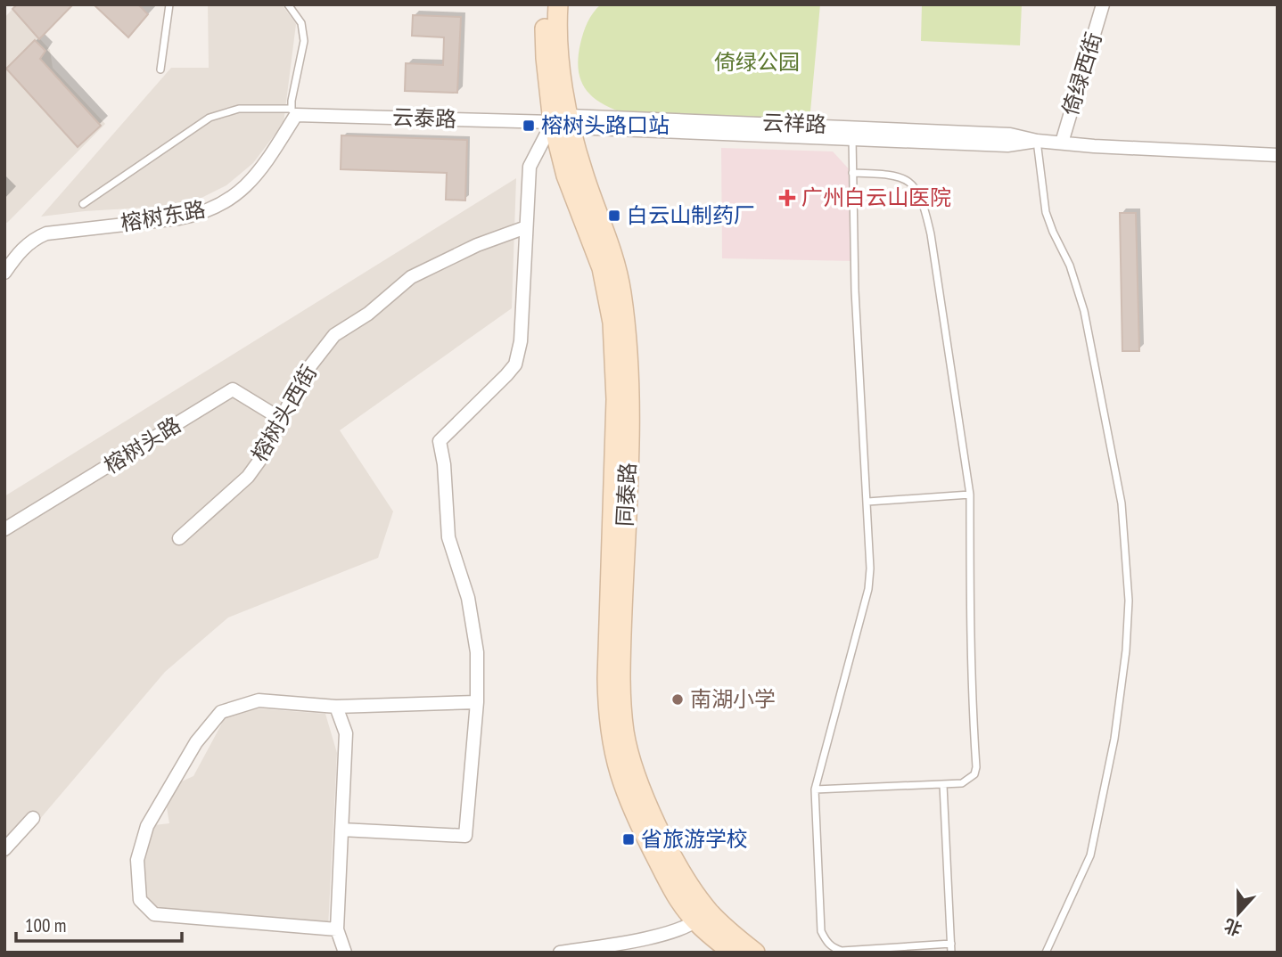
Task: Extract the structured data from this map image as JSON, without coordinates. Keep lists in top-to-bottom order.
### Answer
{
  "streets": {
    "main road": ["同泰路"],
    "street": [
      "倚绿西街",
      "云泰路",
      "云祥路",
      "榕树东路",
      "榕树头西街",
      "榕树头路"
    ]
  },
  "crossings": [
    ["倚绿西街", "云祥路"],
    ["云泰路", "云祥路"],
    ["云泰路", "榕树东路"],
    ["云泰路", "同泰路"],
    ["云祥路", "同泰路"],
    ["榕树头西街", "榕树头路"]
  ],
  "parks": ["倚绿公园"],
  "places": {
    "transit": ["榕树头路口站", "白云山制药厂", "省旅游学校"],
    "health": ["广州白云山医院"],
    "other": ["南湖小学"]
  },
  "scale_bar": "100 m",
  "north": "bottom"
}
